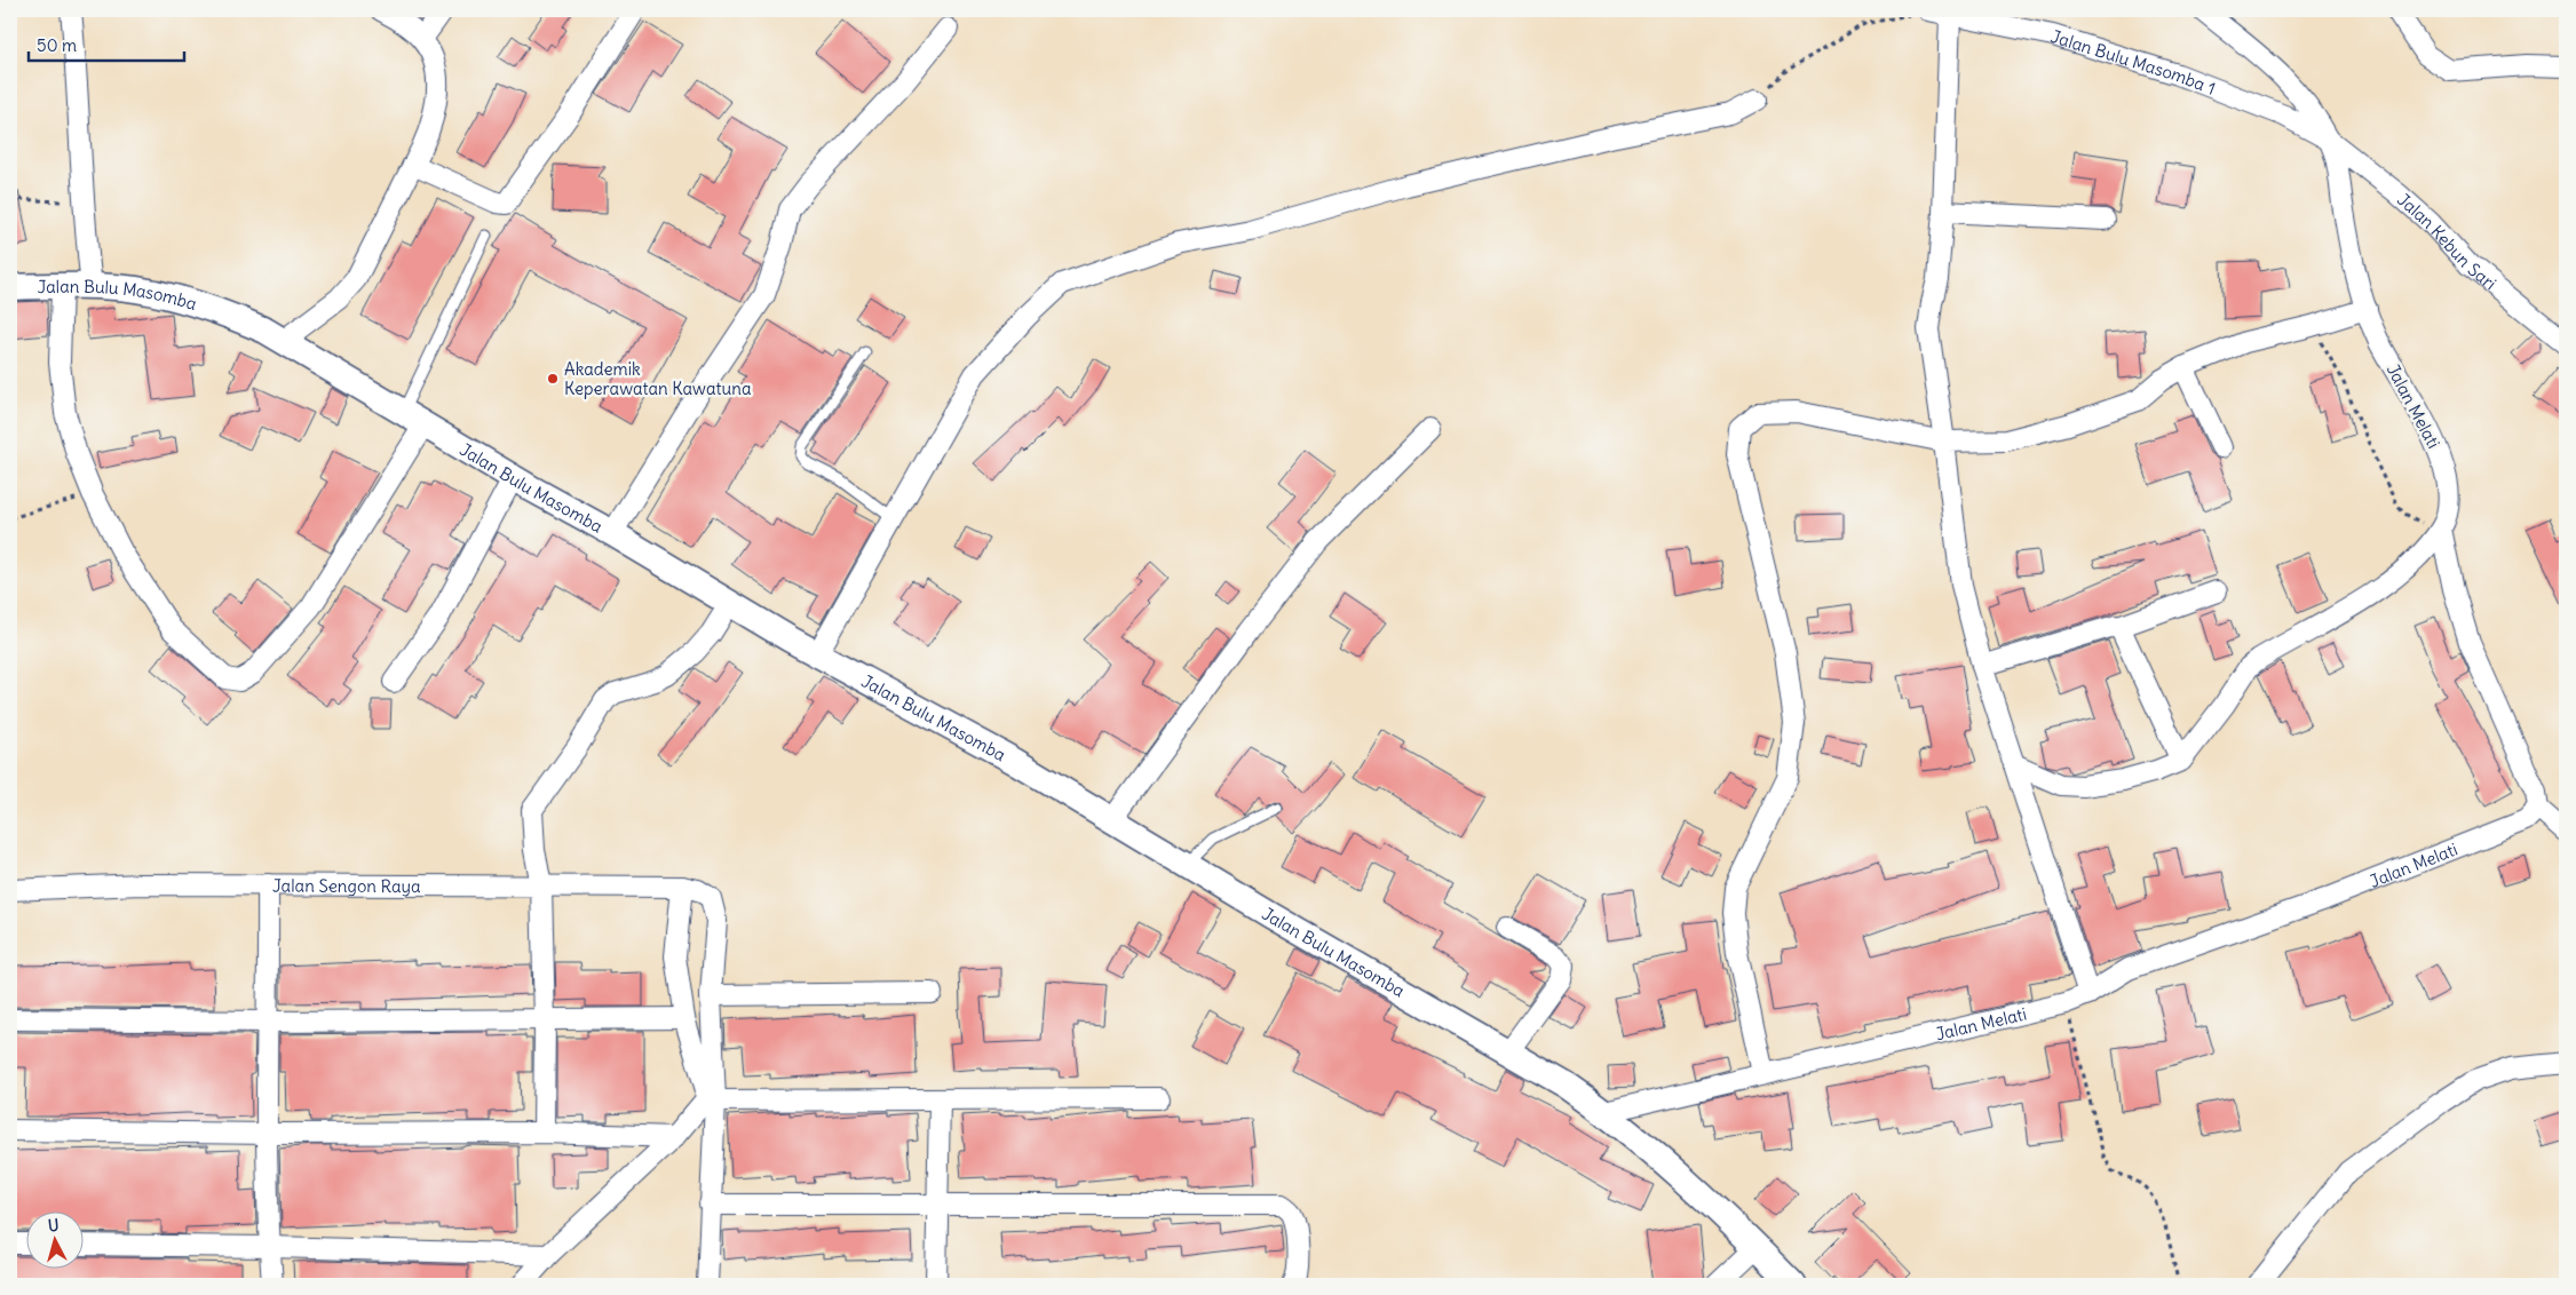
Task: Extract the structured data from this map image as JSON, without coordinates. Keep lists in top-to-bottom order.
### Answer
{
  "streets": {
    "street": [
      "Jalan Bulu Masomba 1",
      "Jalan Kebun Sari",
      "Jalan Bulu Masomba",
      "Jalan Melati",
      "Jalan Sengon Raya"
    ]
  },
  "crossings": [
    ["Jalan Bulu Masomba 1", "Jalan Kebun Sari"],
    ["Jalan Bulu Masomba 1", "Jalan Melati"],
    ["Jalan Kebun Sari", "Jalan Melati"],
    ["Jalan Bulu Masomba", "Jalan Melati"]
  ],
  "places": ["Akademik Keperawatan Kawatuna"],
  "scale_bar": "50 m",
  "north": "top"
}
